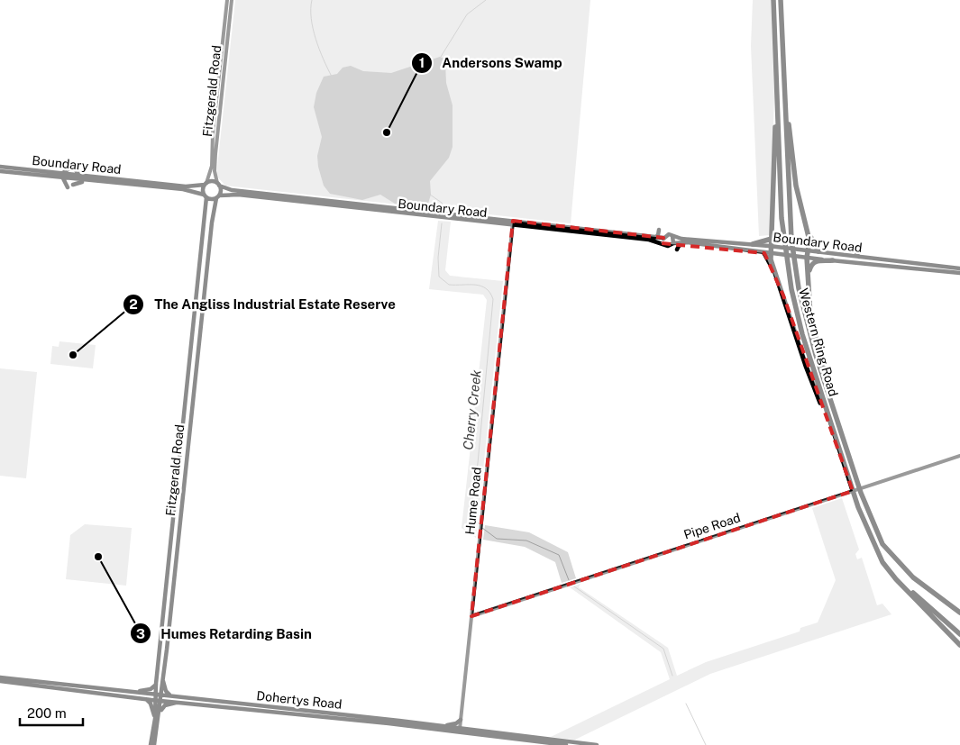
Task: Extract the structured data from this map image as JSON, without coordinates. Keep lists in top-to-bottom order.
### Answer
{
  "streets": {
    "highway": ["Western Ring Road"],
    "main road": ["Fitzgerald Road", "Boundary Road", "Dohertys Road"],
    "street": ["Hume Road", "Pipe Road"]
  },
  "crossings": [
    ["Fitzgerald Road", "Boundary Road"],
    ["Fitzgerald Road", "Dohertys Road"],
    ["Boundary Road", "Hume Road"],
    ["Hume Road", "Pipe Road"],
    ["Hume Road", "Dohertys Road"]
  ],
  "water": ["Cherry Creek"],
  "places": ["Andersons Swamp", "The Angliss Industrial Estate Reserve", "Humes Retarding Basin"],
  "scale_bar": "200 m"
}
